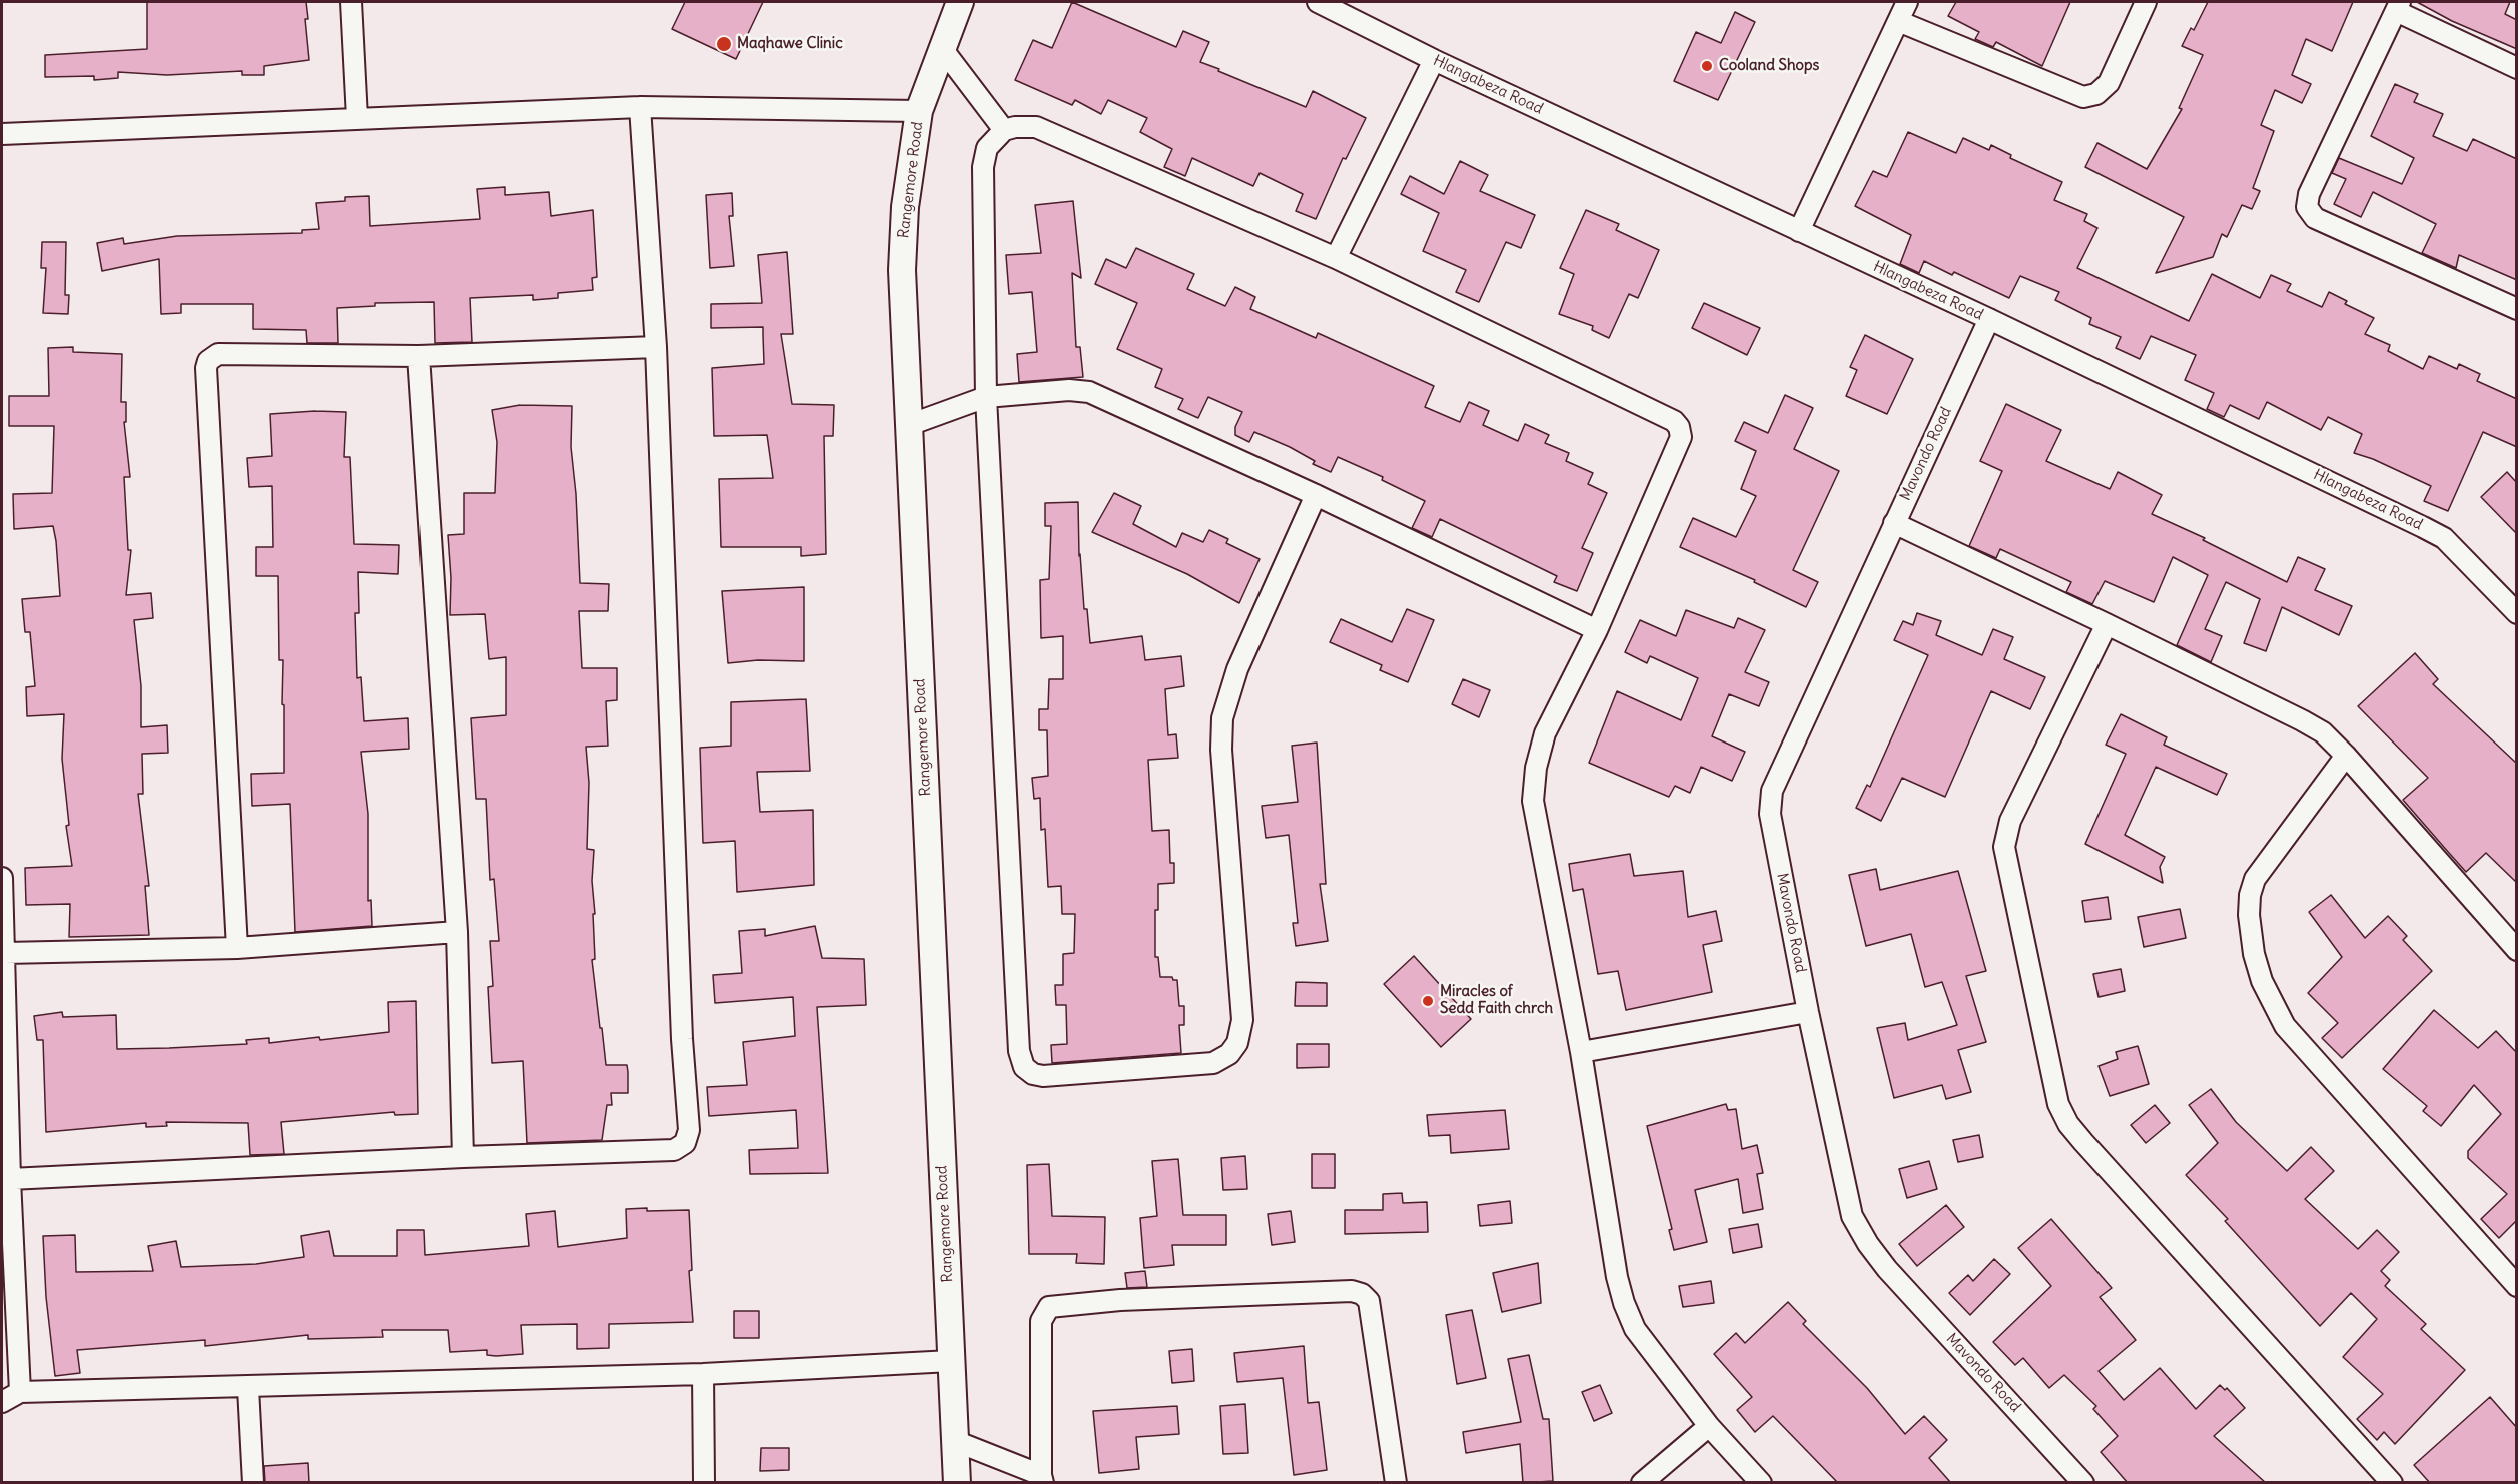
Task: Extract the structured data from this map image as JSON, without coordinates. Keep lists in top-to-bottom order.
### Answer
{
  "streets": {
    "street": ["Hlangabeza Road", "Rangemore Road", "Mavondo Road"]
  },
  "crossings": [
    ["Hlangabeza Road", "Mavondo Road"]
  ],
  "places": ["Maqhawe Clinic", "Cooland Shops", "Miracles of Sedd Faith chrch"]
}
